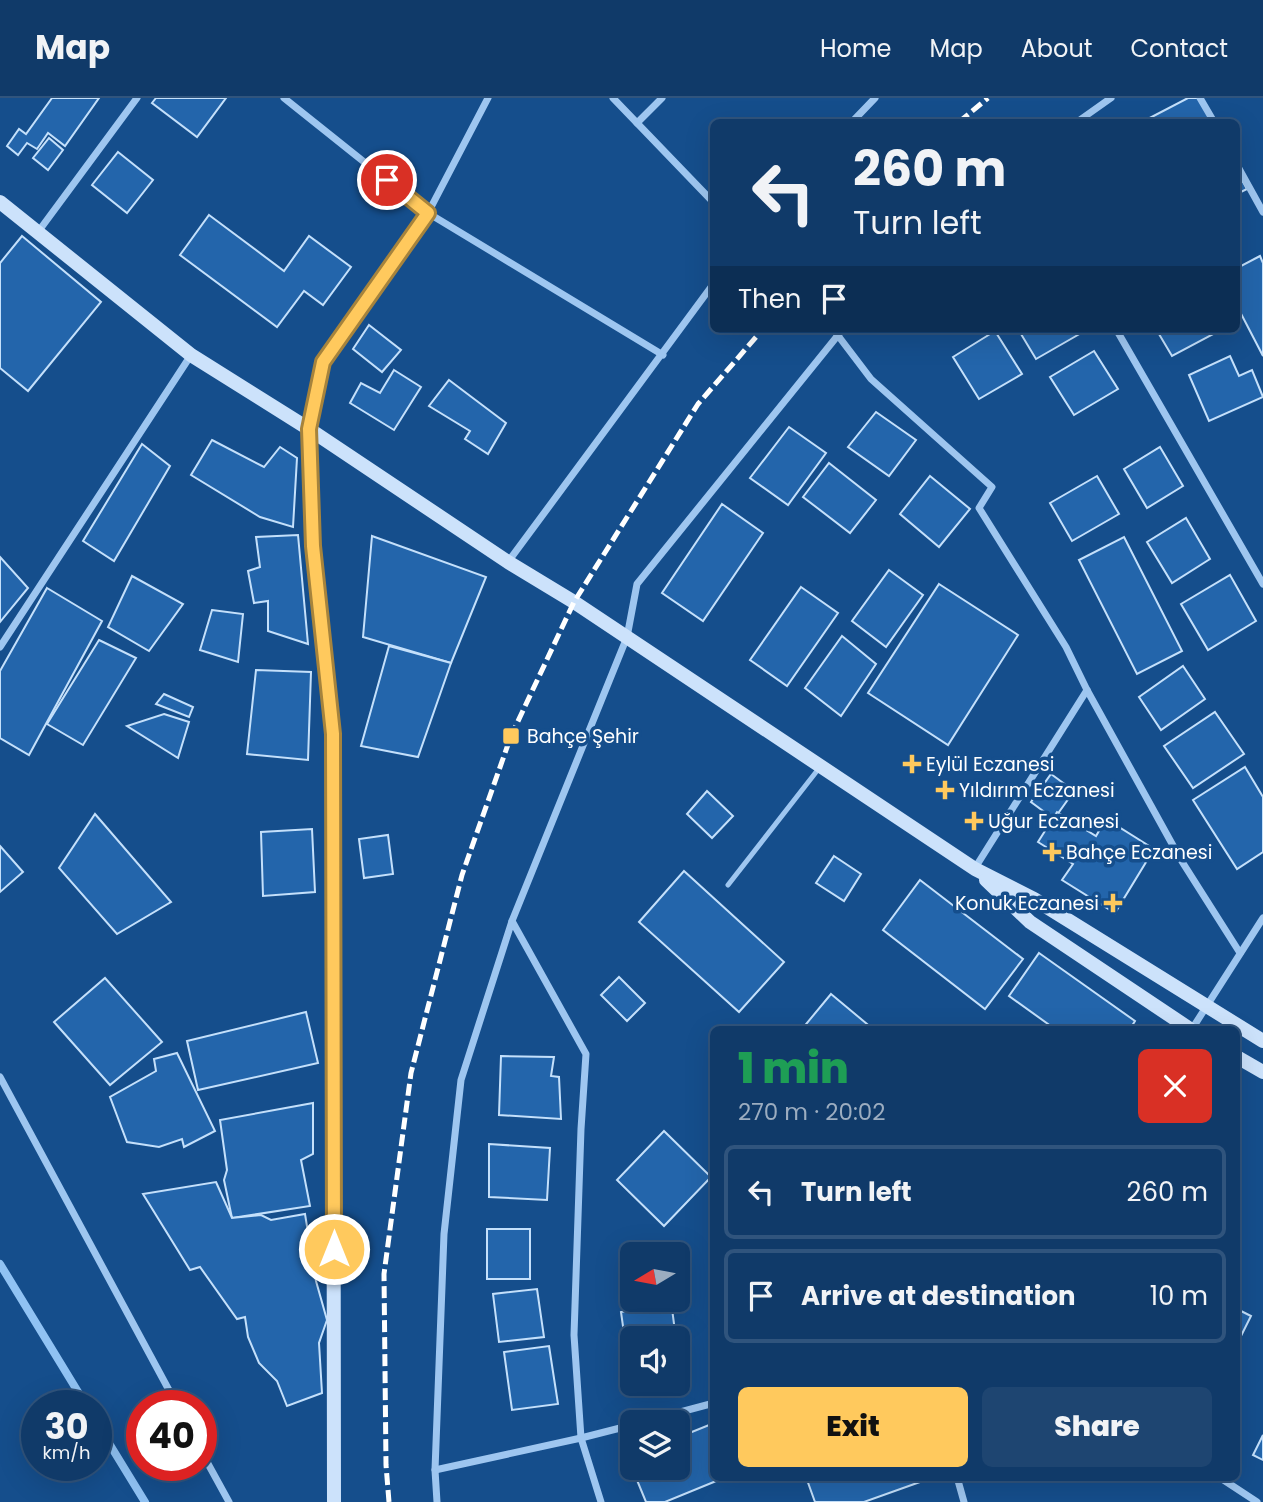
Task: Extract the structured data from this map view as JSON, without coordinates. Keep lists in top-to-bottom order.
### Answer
{
  "places": {
    "transit": ["Bahçe Şehir"],
    "health": [
      "Eylül Eczanesi",
      "Yıldırım Eczanesi",
      "Uğur Eczanesi",
      "Bahçe Eczanesi",
      "Konuk Eczanesi"
    ]
  },
  "north": "left",
  "page": {
    "header": "Map",
    "nav": [
      "Home",
      "Map",
      "About",
      "Contact"
    ],
    "turn": ["260 m", "Turn left"],
    "then": "Then",
    "heading": ["1 min", "270 m · 20:02"],
    "list": [
      {
        "name": "Turn left",
        "value": "260 m"
      },
      {
        "name": "Arrive at destination",
        "value": "10 m"
      }
    ],
    "buttons": ["Exit", "Share"],
    "speed": "30 km/h",
    "limit": "40"
  }
}
